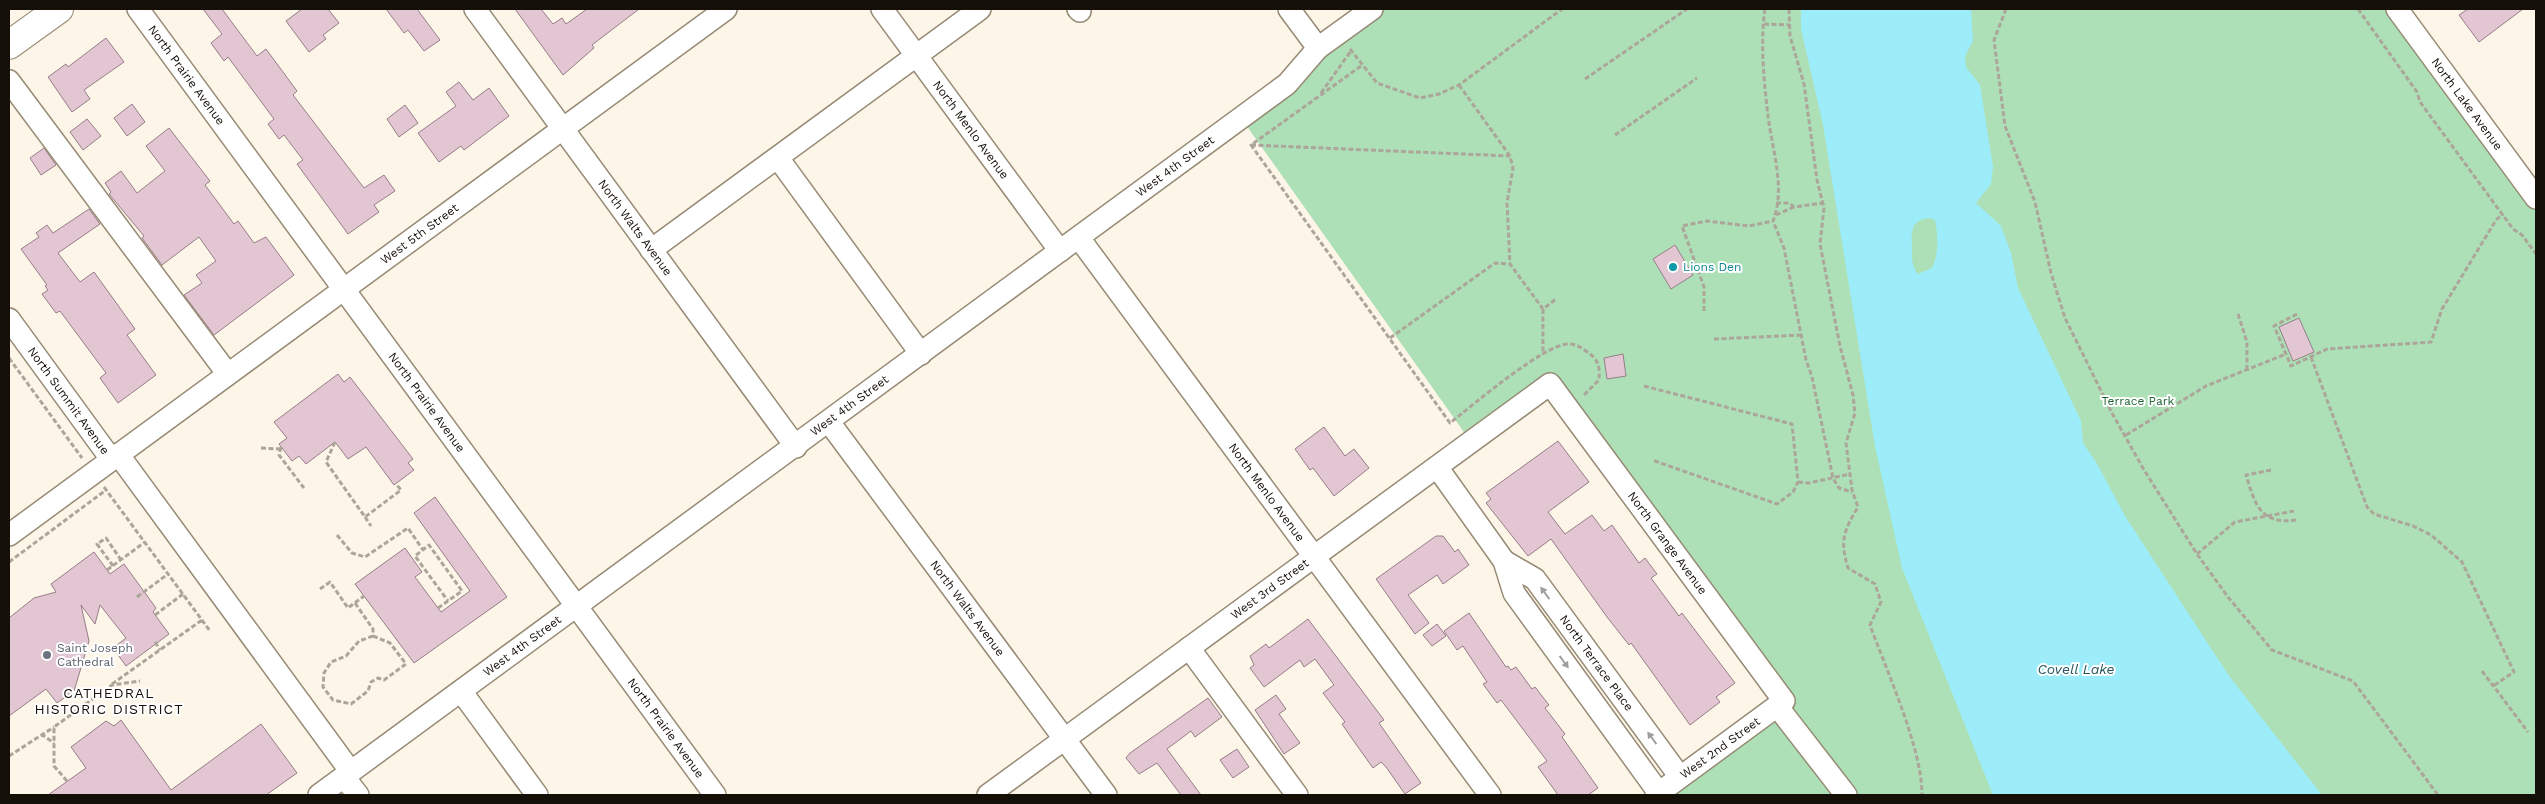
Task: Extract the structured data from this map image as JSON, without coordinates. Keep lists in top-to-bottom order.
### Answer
{
  "streets": {
    "street": [
      "North Prairie Avenue",
      "North Lake Avenue",
      "North Menlo Avenue",
      "West 4th Street",
      "North Walts Avenue",
      "West 5th Street",
      "North Summit Avenue",
      "North Grange Avenue",
      "West 3rd Street",
      "North Terrace Place",
      "West 2nd Street"
    ]
  },
  "crossings": [
    ["North Prairie Avenue", "West 4th Street"],
    ["North Prairie Avenue", "West 5th Street"],
    ["North Menlo Avenue", "West 4th Street"],
    ["North Menlo Avenue", "West 3rd Street"],
    ["West 4th Street", "North Walts Avenue"],
    ["West 4th Street", "North Summit Avenue"],
    ["North Walts Avenue", "West 5th Street"],
    ["North Walts Avenue", "West 3rd Street"],
    ["West 5th Street", "North Summit Avenue"],
    ["North Grange Avenue", "West 3rd Street"],
    ["North Grange Avenue", "West 2nd Street"],
    ["West 3rd Street", "North Terrace Place"],
    ["North Terrace Place", "West 2nd Street"]
  ],
  "districts": ["CATHEDRAL HISTORIC DISTRICT"],
  "water": ["Covell Lake"],
  "parks": ["Terrace Park"],
  "places": ["Lions Den", "Saint Joseph Cathedral"]
}
